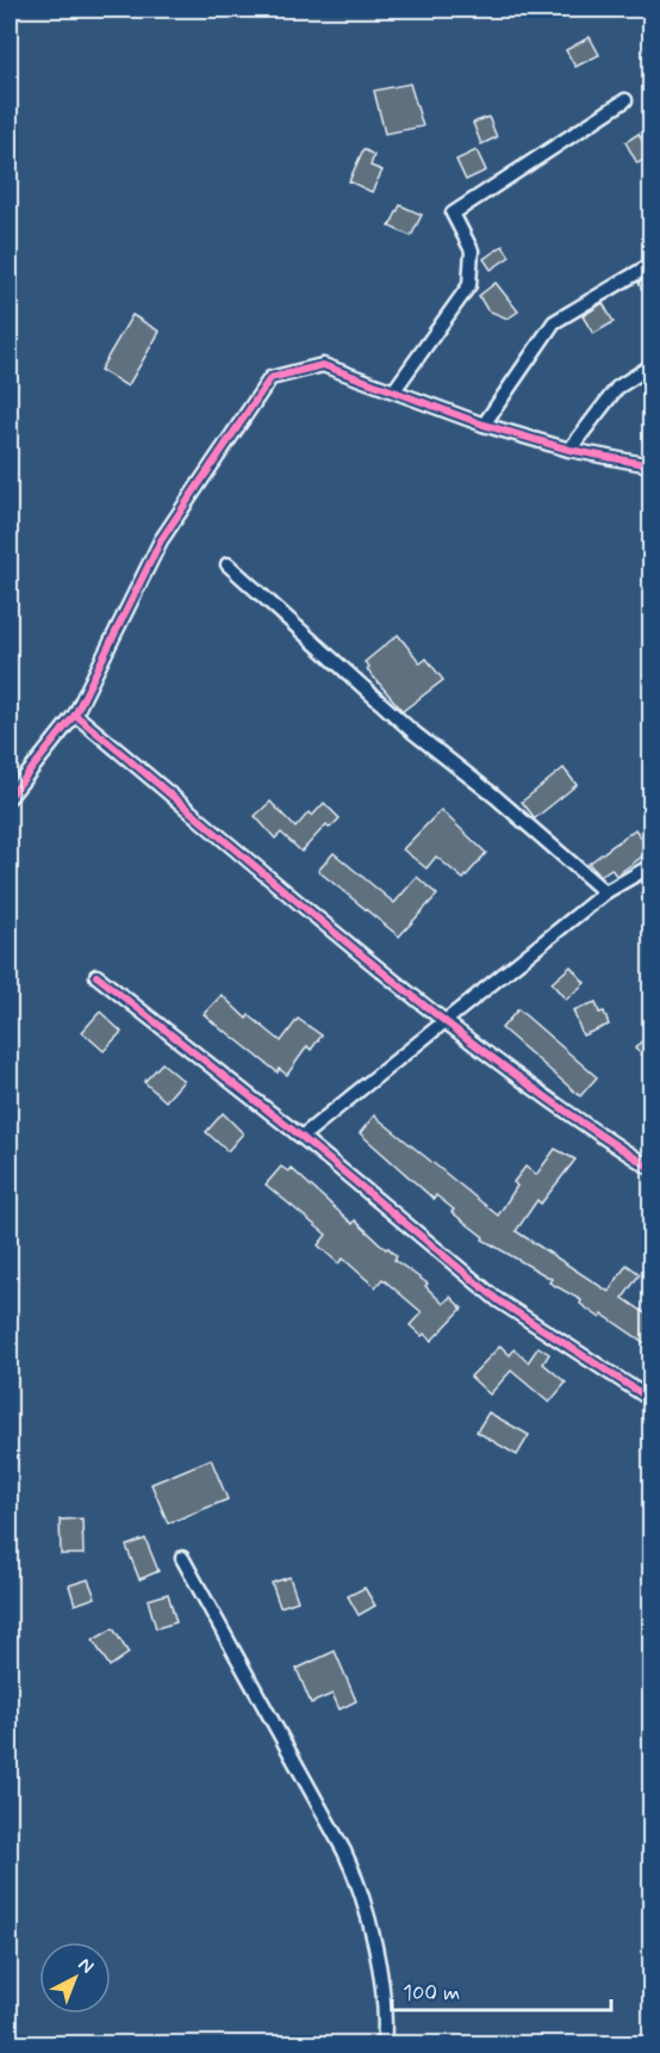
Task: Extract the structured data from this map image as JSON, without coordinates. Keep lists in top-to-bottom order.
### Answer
{
  "scale_bar": "100 m",
  "north": "top right"
}
